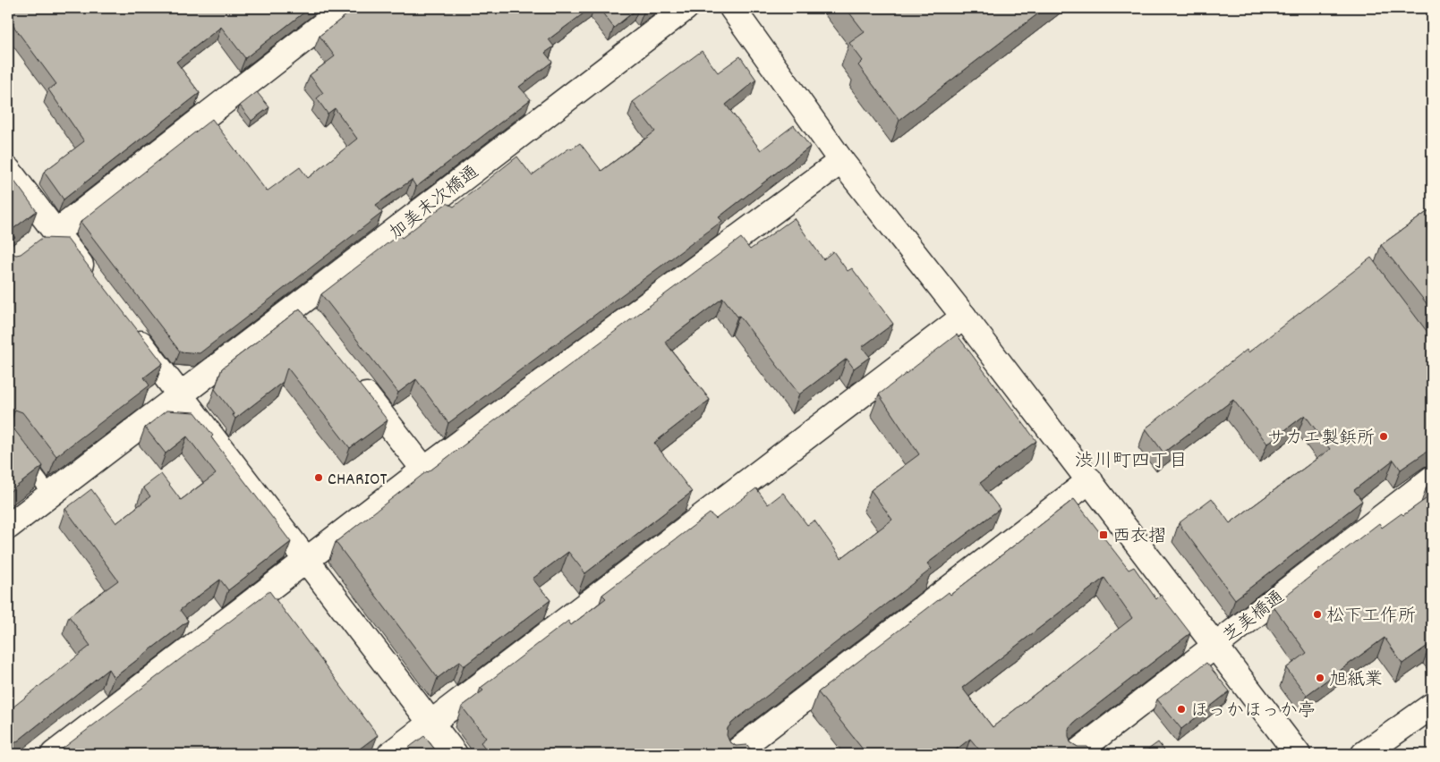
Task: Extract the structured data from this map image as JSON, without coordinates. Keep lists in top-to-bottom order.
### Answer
{
  "streets": {
    "street": ["加美末次橋通", "芝美橋通"]
  },
  "districts": ["渋川町四丁目"],
  "places": {
    "other": [
      "サカエ製鋲所",
      "CHARIOT",
      "松下工作所",
      "旭紙業",
      "ほっかほっか亭"
    ],
    "transit": ["西衣摺"]
  }
}
